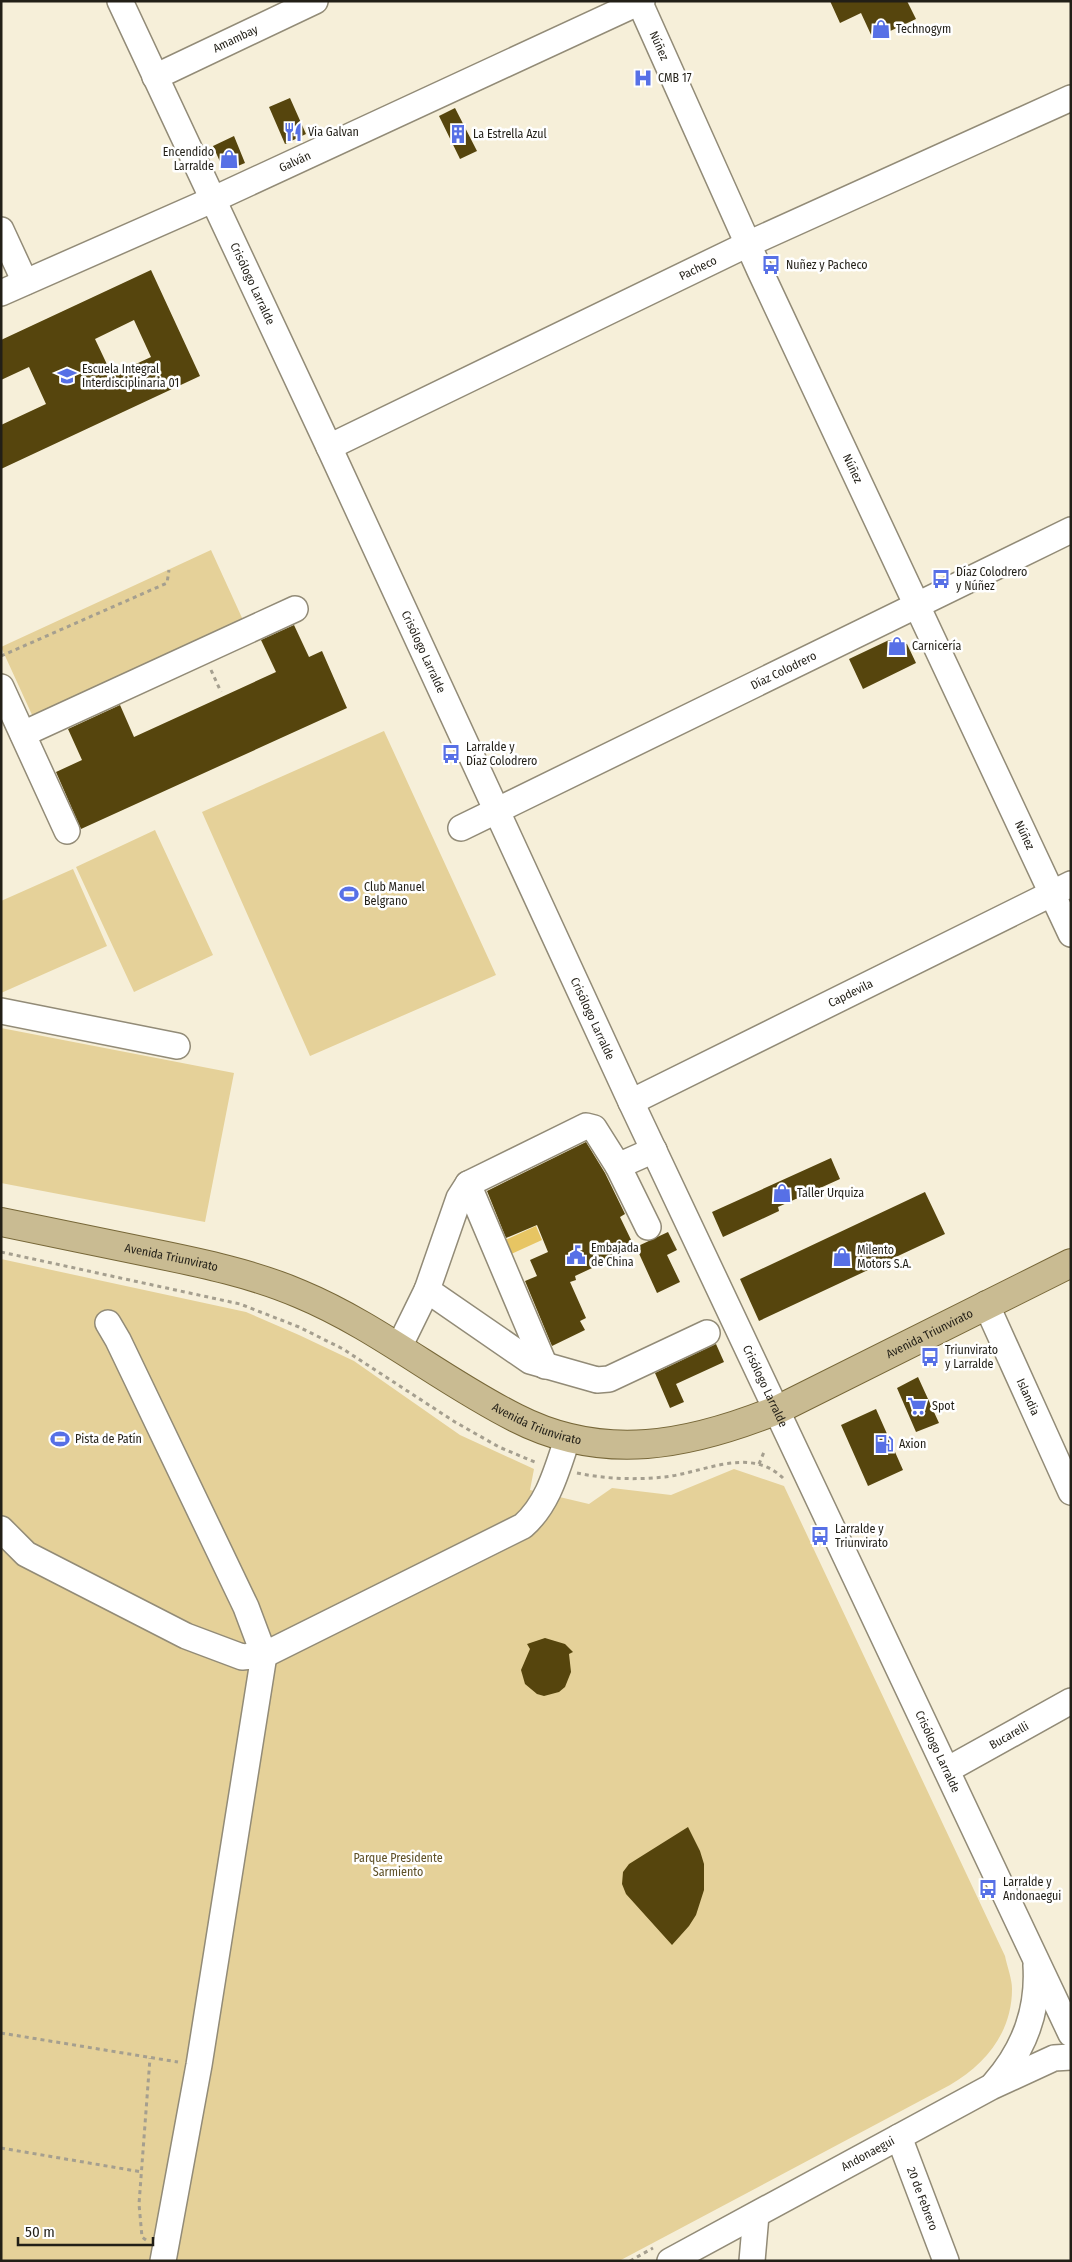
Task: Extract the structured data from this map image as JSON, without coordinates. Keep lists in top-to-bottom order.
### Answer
{
  "streets": {
    "main road": ["Avenida Triunvirato"],
    "street": [
      "Amambay",
      "Núñez",
      "Galván",
      "Pacheco",
      "Crisólogo Larralde",
      "Díaz Colodrero",
      "Capdevila",
      "Islandia",
      "Bucarelli",
      "Andonaegui",
      "20 de Febrero"
    ]
  },
  "crossings": [
    ["Amambay", "Crisólogo Larralde"],
    ["Núñez", "Galván"],
    ["Núñez", "Pacheco"],
    ["Núñez", "Díaz Colodrero"],
    ["Núñez", "Capdevila"],
    ["Galván", "Crisólogo Larralde"],
    ["Pacheco", "Crisólogo Larralde"],
    ["Crisólogo Larralde", "Díaz Colodrero"],
    ["Crisólogo Larralde", "Capdevila"],
    ["Crisólogo Larralde", "Avenida Triunvirato"],
    ["Crisólogo Larralde", "Bucarelli"],
    ["Avenida Triunvirato", "Islandia"],
    ["Andonaegui", "20 de Febrero"]
  ],
  "parks": ["Parque Presidente Sarmiento"],
  "places": {
    "shop": [
      "Technogym",
      "Encendido Larralde",
      "Carnicería",
      "Taller Urquiza",
      "Milento Motors S.A."
    ],
    "hospital": ["CMB 17"],
    "restaurant": ["Via Galvan"],
    "building": ["La Estrella Azul"],
    "bus stop": [
      "Nuñez y Pacheco",
      "Díaz Colodrero y Núñez",
      "Larralde y Díaz Colodrero",
      "Triunvirato y Larralde",
      "Larralde y Triunvirato",
      "Larralde y Andonaegui"
    ],
    "school or university": ["Escuela Integral Interdisciplinaria 01"],
    "sports": ["Club Manuel Belgrano", "Pista de Patín"],
    "public building": ["Embajada de China"],
    "supermarket": ["Spot"],
    "fuel station": ["Axion"]
  },
  "scale_bar": "50 m"
}
